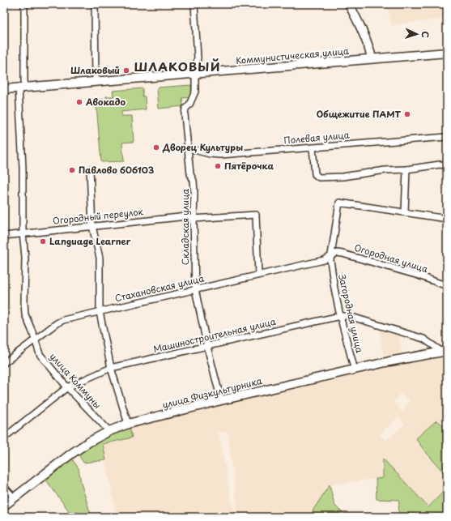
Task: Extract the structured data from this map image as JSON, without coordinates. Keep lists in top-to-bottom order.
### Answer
{
  "streets": {
    "street": [
      "Коммунистическая улица",
      "Полевая улица",
      "Огородный переулок",
      "Складская улица",
      "Огородная улица",
      "Стахановская улица",
      "Загородная улица",
      "Машиностроительная улица",
      "улица Коммуны",
      "улица Физкультурника"
    ]
  },
  "crossings": [
    ["Коммунистическая улица", "Складская улица"],
    ["Коммунистическая улица", "улица Коммуны"],
    ["Полевая улица", "Складская улица"],
    ["Огородный переулок", "Складская улица"],
    ["Огородный переулок", "Стахановская улица"],
    ["Огородный переулок", "улица Коммуны"],
    ["Складская улица", "Стахановская улица"],
    ["Складская улица", "Машиностроительная улица"],
    ["Складская улица", "улица Физкультурника"],
    ["Огородная улица", "Стахановская улица"],
    ["Огородная улица", "Загородная улица"],
    ["Стахановская улица", "Загородная улица"],
    ["Стахановская улица", "улица Коммуны"],
    ["Загородная улица", "Машиностроительная улица"],
    ["Загородная улица", "улица Физкультурника"],
    ["Машиностроительная улица", "улица Коммуны"],
    ["Машиностроительная улица", "улица Физкультурника"],
    ["улица Коммуны", "улица Физкультурника"]
  ],
  "districts": ["ШЛАКОВЫЙ"],
  "places": [
    "Шлаковый",
    "Авокадо",
    "Общежитие ПАМТ",
    "Дворец Культуры",
    "Пятёрочка",
    "Павлово 606103",
    "Language Learner"
  ],
  "north": "right"
}
